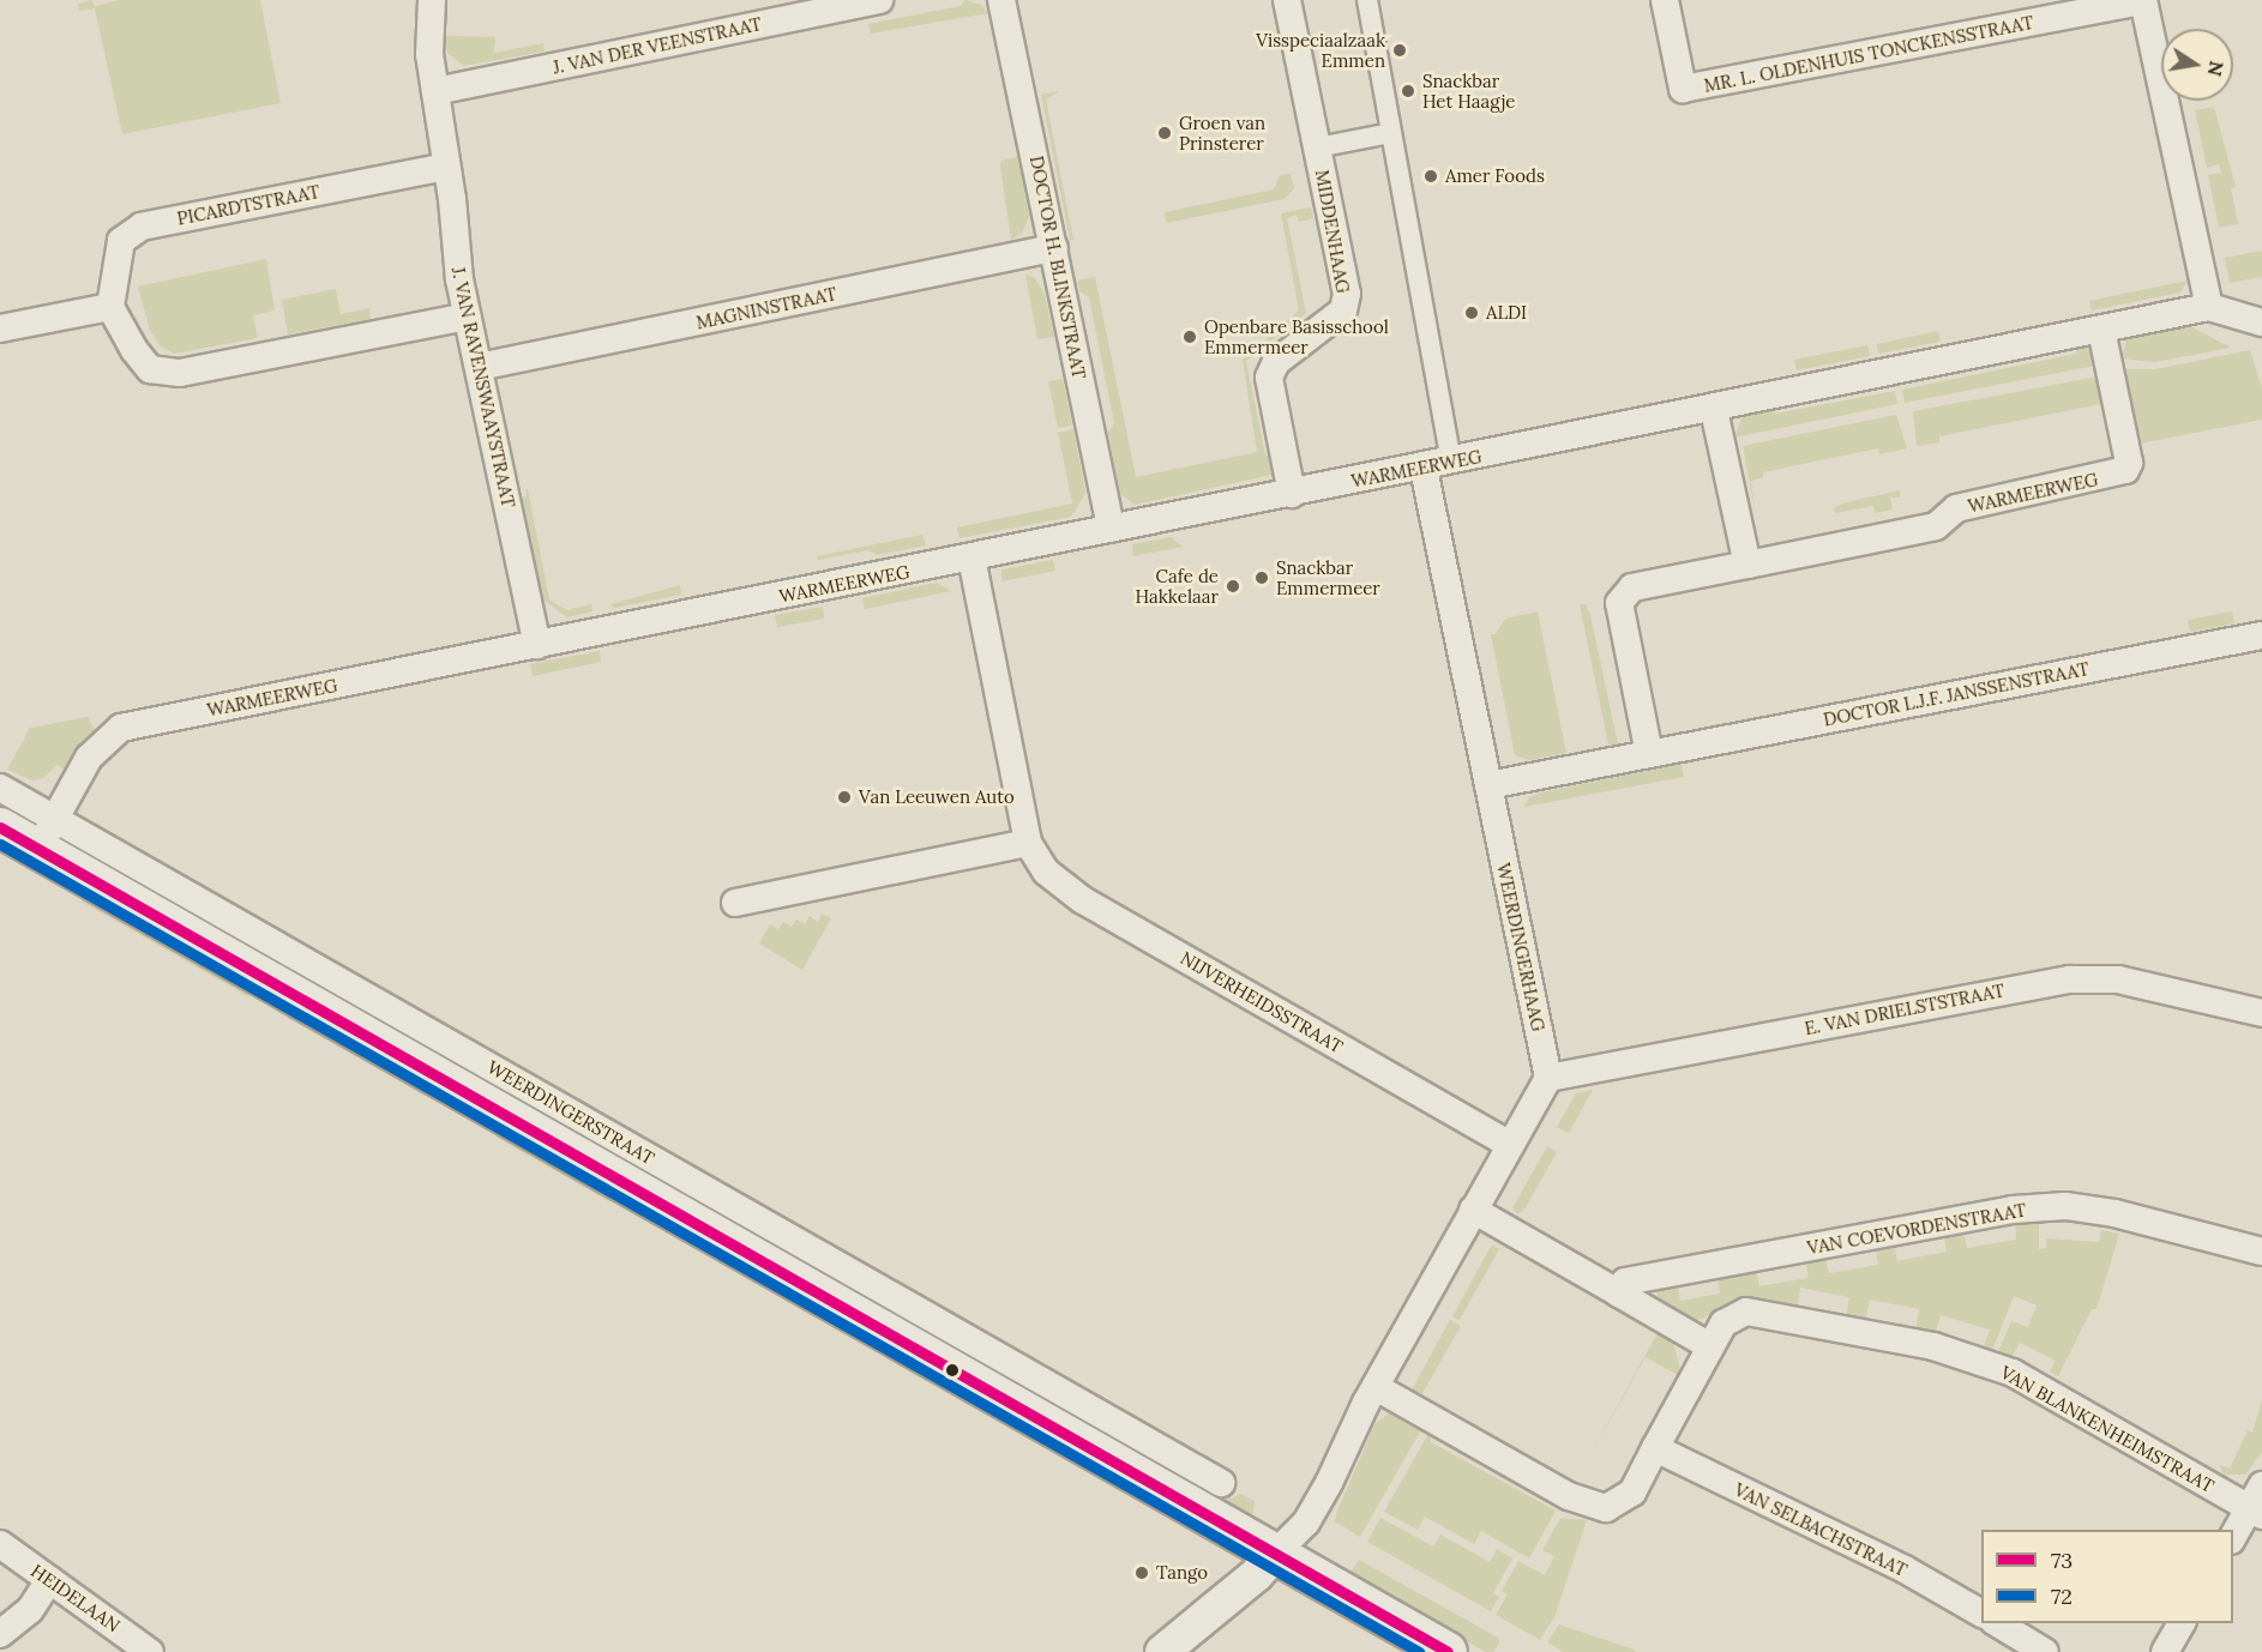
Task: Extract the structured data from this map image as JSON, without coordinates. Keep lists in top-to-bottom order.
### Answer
{
  "streets": {
    "main road": ["WEERDINGERSTRAAT"],
    "street": [
      "J. VAN DER VEENSTRAAT",
      "MR. L. OLDENHUIS TONCKENSSTRAAT",
      "PICARDTSTRAAT",
      "MIDDENHAAG",
      "DOCTOR H. BLINKSTRAAT",
      "MAGNINSTRAAT",
      "J. VAN RAVENSWAAYSTRAAT",
      "WARMEERWEG",
      "DOCTOR L.J.F. JANSSENSTRAAT",
      "WEERDINGERHAAG",
      "NIJVERHEIDSSTRAAT",
      "E. VAN DRIELSTSTRAAT",
      "VAN COEVORDENSTRAAT",
      "VAN BLANKENHEIMSTRAAT",
      "VAN SELBACHSTRAAT",
      "HEIDELAAN"
    ]
  },
  "crossings": [
    ["J. VAN DER VEENSTRAAT", "J. VAN RAVENSWAAYSTRAAT"],
    ["PICARDTSTRAAT", "J. VAN RAVENSWAAYSTRAAT"],
    ["MIDDENHAAG", "WARMEERWEG"],
    ["DOCTOR H. BLINKSTRAAT", "MAGNINSTRAAT"],
    ["DOCTOR H. BLINKSTRAAT", "WARMEERWEG"],
    ["MAGNINSTRAAT", "J. VAN RAVENSWAAYSTRAAT"],
    ["J. VAN RAVENSWAAYSTRAAT", "WARMEERWEG"],
    ["WARMEERWEG", "WEERDINGERHAAG"],
    ["WARMEERWEG", "NIJVERHEIDSSTRAAT"],
    ["WARMEERWEG", "WEERDINGERSTRAAT"],
    ["DOCTOR L.J.F. JANSSENSTRAAT", "WEERDINGERHAAG"],
    ["WEERDINGERHAAG", "E. VAN DRIELSTSTRAAT"]
  ],
  "places": [
    "Visspeciaalzaak Emmen",
    "Snackbar Het Haagje",
    "Groen van Prinsterer",
    "Amer Foods",
    "ALDI",
    "Openbare Basisschool Emmermeer",
    "Snackbar Emmermeer",
    "Cafe de Hakkelaar",
    "Van Leeuwen Auto",
    "Tango"
  ],
  "lines": ["transit line 73", "transit line 72"],
  "legend": ["73", "72"],
  "north": "right"
}
